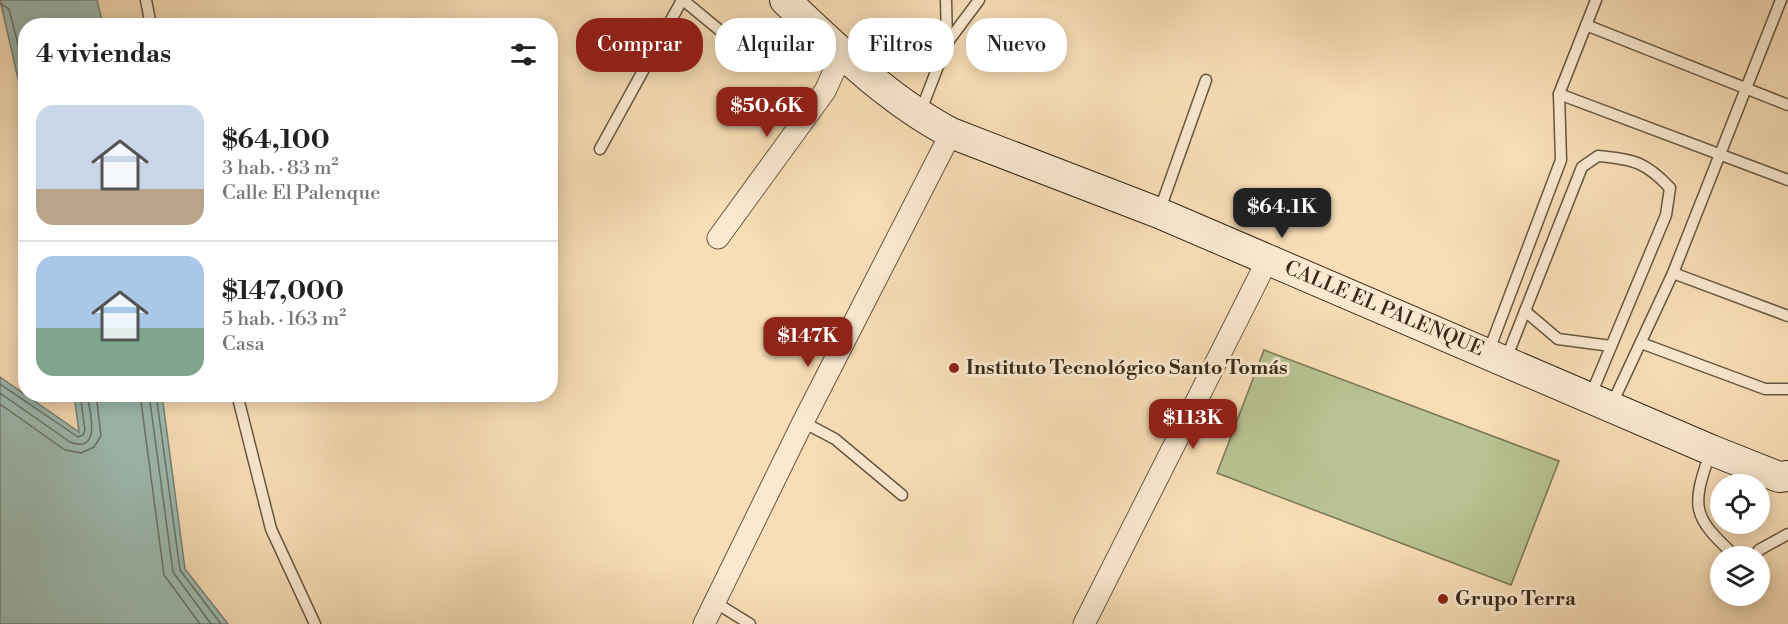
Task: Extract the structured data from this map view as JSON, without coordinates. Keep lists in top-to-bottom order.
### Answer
{
  "streets": {
    "street": ["CALLE EL PALENQUE"]
  },
  "places": ["Instituto Tecnológico Santo Tomás", "Grupo Terra"],
  "page": {
    "chip": [
      "Comprar",
      "Alquilar",
      "Filtros",
      "Nuevo"
    ],
    "heading": "4 viviendas",
    "price": [
      "$50.6K",
      "$64.1K",
      "$147K",
      "$113K"
    ],
    "list": [
      {
        "name": "$64,100",
        "note": "3 hab. · 83 m² · Calle El Palenque"
      },
      {
        "name": "$147,000",
        "note": "5 hab. · 163 m² · Casa"
      }
    ]
  }
}
